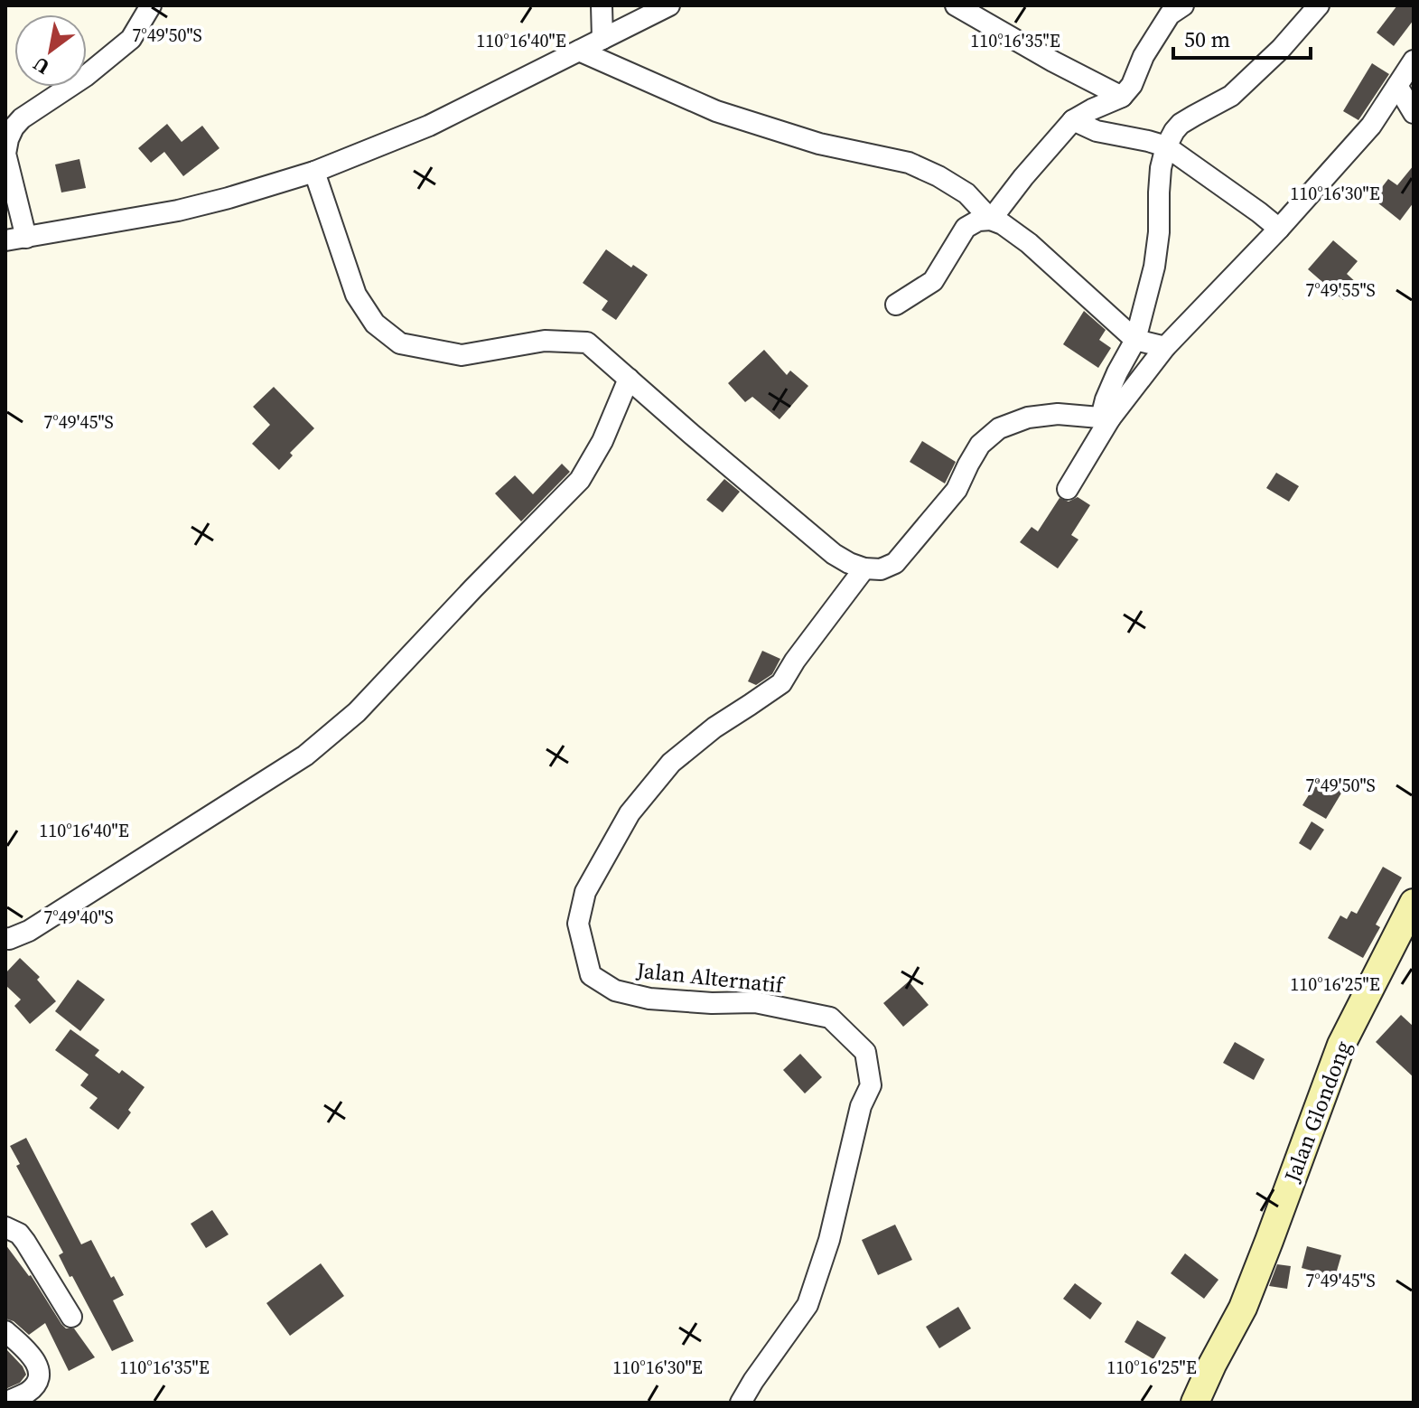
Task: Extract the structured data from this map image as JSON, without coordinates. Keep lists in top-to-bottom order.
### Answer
{
  "streets": {
    "main road": ["Jalan Glondong"],
    "street": ["Jalan Alternatif"]
  },
  "scale_bar": "50 m",
  "north": "bottom left",
  "coordinates": [
    "7°49'50\"S",
    "110°16'40\"E",
    "110°16'35\"E",
    "110°16'30\"E",
    "7°49'55\"S",
    "7°49'45\"S",
    "7°49'40\"S",
    "110°16'25\"E"
  ]
}
